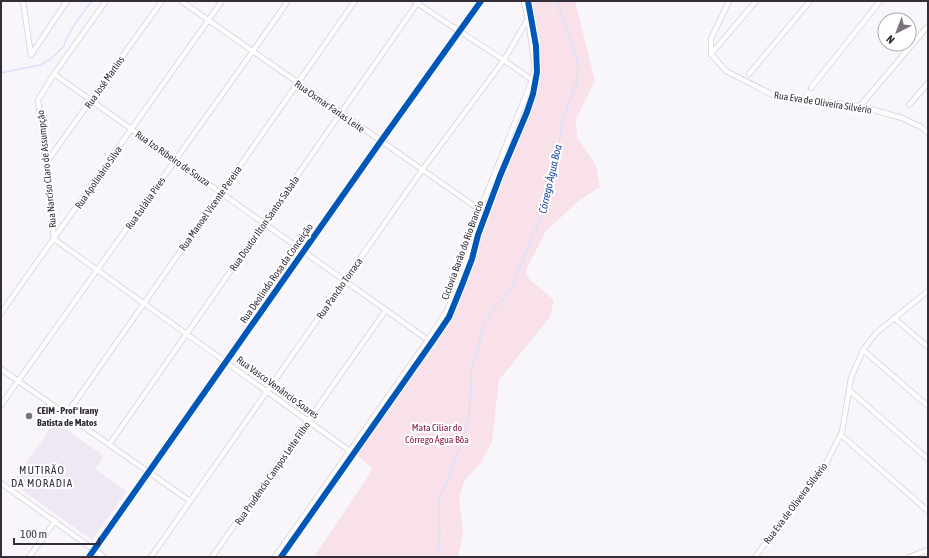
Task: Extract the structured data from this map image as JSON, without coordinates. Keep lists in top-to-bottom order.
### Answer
{
  "streets": {
    "street": [
      "Rua José Martins",
      "Rua Eva de Oliveira Silvério",
      "Rua Osmar Farias Leite",
      "Rua Izo Ribeiro de Souza",
      "Rua Narcíso Claro de Assumpção",
      "Rua Apolinário Silva",
      "Rua Eulália Pires",
      "Rua Manoel Vicente Pereira",
      "Rua Doutor Ilton Santos Sabala",
      "Rua Deolindo Rosa da Conceição",
      "Rua Pancho Torraca",
      "Rua Vasco Venâncio Soares",
      "Rua Prudêncio Campos Leite Filho"
    ],
    "cycle path": ["Ciclovia Barão do Rio Brancio"]
  },
  "crossings": [
    ["Rua José Martins", "Rua Izo Ribeiro de Souza"],
    ["Rua José Martins", "Rua Narcíso Claro de Assumpção"],
    ["Rua Osmar Farias Leite", "Rua Apolinário Silva"],
    ["Rua Osmar Farias Leite", "Rua Eulália Pires"],
    ["Rua Osmar Farias Leite", "Rua Manoel Vicente Pereira"],
    ["Rua Osmar Farias Leite", "Rua Doutor Ilton Santos Sabala"],
    ["Rua Osmar Farias Leite", "Rua Deolindo Rosa da Conceição"],
    ["Rua Osmar Farias Leite", "Rua Pancho Torraca"],
    ["Rua Izo Ribeiro de Souza", "Rua Narcíso Claro de Assumpção"],
    ["Rua Izo Ribeiro de Souza", "Rua Apolinário Silva"],
    ["Rua Izo Ribeiro de Souza", "Rua Eulália Pires"],
    ["Rua Izo Ribeiro de Souza", "Rua Manoel Vicente Pereira"],
    ["Rua Izo Ribeiro de Souza", "Rua Doutor Ilton Santos Sabala"],
    ["Rua Izo Ribeiro de Souza", "Rua Deolindo Rosa da Conceição"],
    ["Rua Izo Ribeiro de Souza", "Rua Pancho Torraca"],
    ["Rua Izo Ribeiro de Souza", "Rua Prudêncio Campos Leite Filho"],
    ["Rua Narcíso Claro de Assumpção", "Rua Apolinário Silva"],
    ["Rua Narcíso Claro de Assumpção", "Rua Vasco Venâncio Soares"],
    ["Rua Apolinário Silva", "Rua Vasco Venâncio Soares"],
    ["Rua Eulália Pires", "Rua Vasco Venâncio Soares"],
    ["Rua Manoel Vicente Pereira", "Rua Vasco Venâncio Soares"],
    ["Rua Doutor Ilton Santos Sabala", "Rua Vasco Venâncio Soares"],
    ["Rua Deolindo Rosa da Conceição", "Rua Vasco Venâncio Soares"],
    ["Rua Pancho Torraca", "Rua Vasco Venâncio Soares"],
    ["Rua Vasco Venâncio Soares", "Rua Prudêncio Campos Leite Filho"]
  ],
  "districts": ["MUTIRÃO DA MORADIA"],
  "water": ["Córrego Água Boa"],
  "parks": ["Mata Ciliar do Córrego Água Bôa"],
  "places": ["CEIM - Profª Irany Batista de Matos"],
  "scale_bar": "100 m",
  "north": "bottom left"
}
